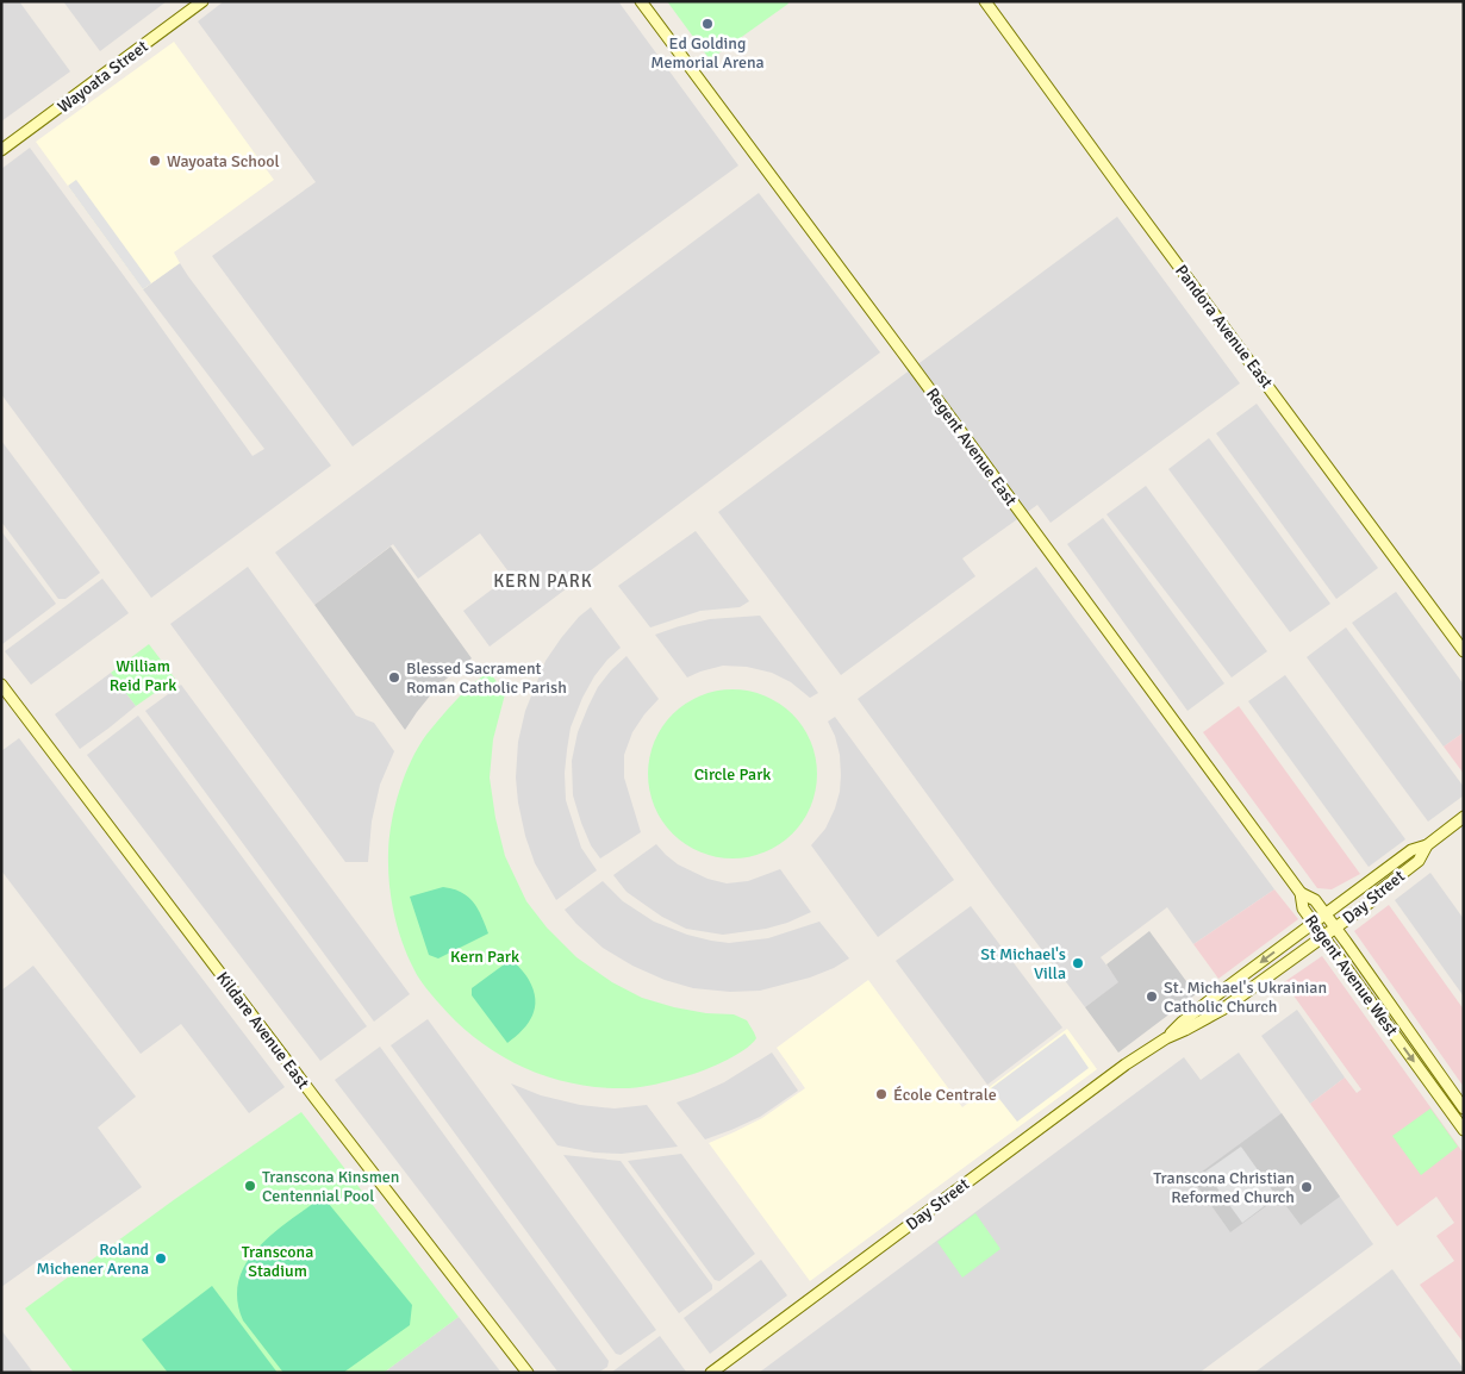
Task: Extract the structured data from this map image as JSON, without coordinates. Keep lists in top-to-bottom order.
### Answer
{
  "streets": {
    "street": [
      "Wayoata Street",
      "Pandora Avenue East",
      "Regent Avenue East",
      "Day Street",
      "Regent Avenue West",
      "Kildare Avenue East"
    ]
  },
  "crossings": [
    ["Regent Avenue East", "Regent Avenue West"],
    ["Day Street", "Regent Avenue West"]
  ],
  "districts": ["KERN PARK"],
  "parks": [
    "William Reid Park",
    "Circle Park",
    "Kern Park",
    "Transcona Stadium"
  ],
  "places": [
    "Ed Golding Memorial Arena",
    "Wayoata School",
    "Blessed Sacrament Roman Catholic Parish",
    "St Michael's Villa",
    "St. Michael's Ukrainian Catholic Church",
    "École Centrale",
    "Transcona Kinsmen Centennial Pool",
    "Transcona Christian Reformed Church",
    "Roland Michener Arena"
  ]
}
